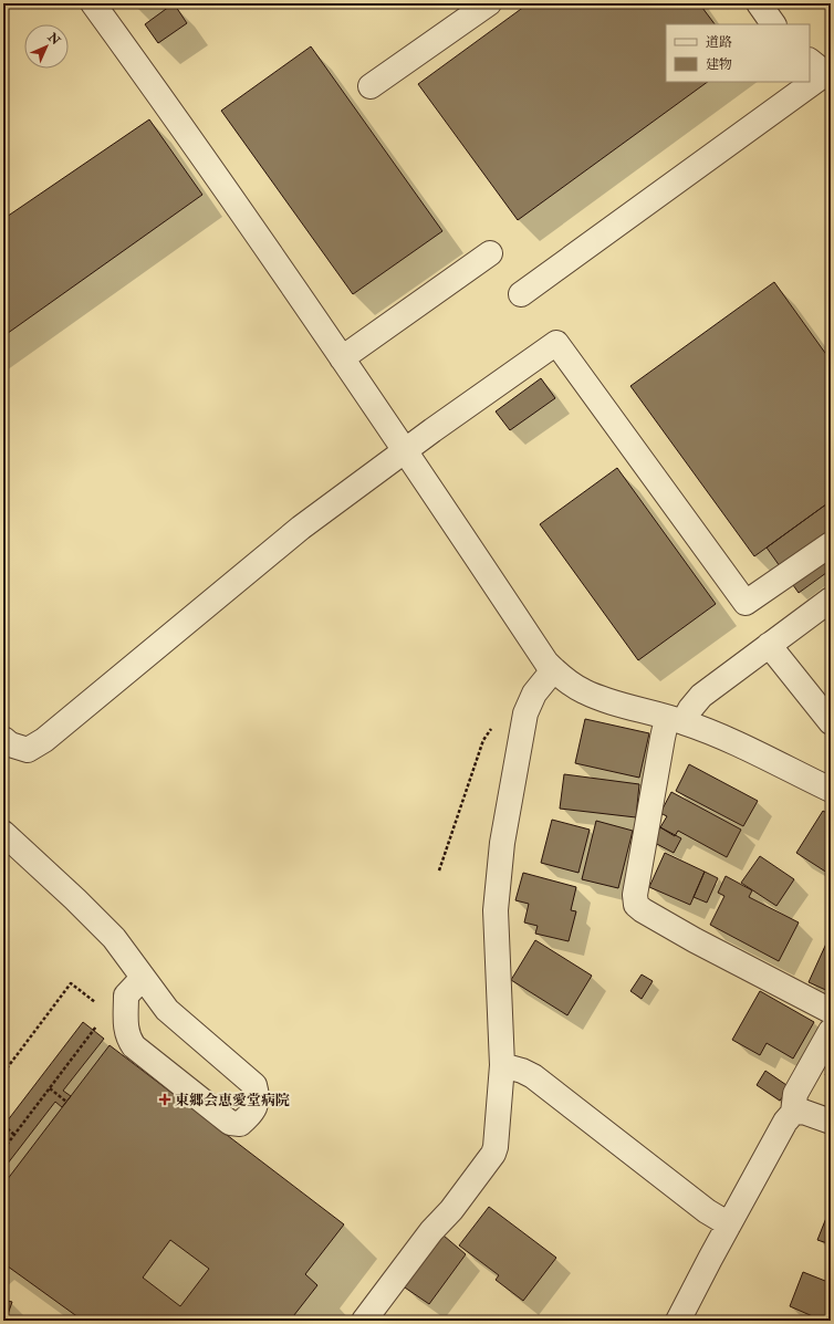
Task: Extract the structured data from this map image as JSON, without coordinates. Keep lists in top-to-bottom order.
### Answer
{
  "places": {
    "health": ["東郷会恵愛堂病院"]
  },
  "legend": ["道路", "建物"],
  "north": "top right"
}
